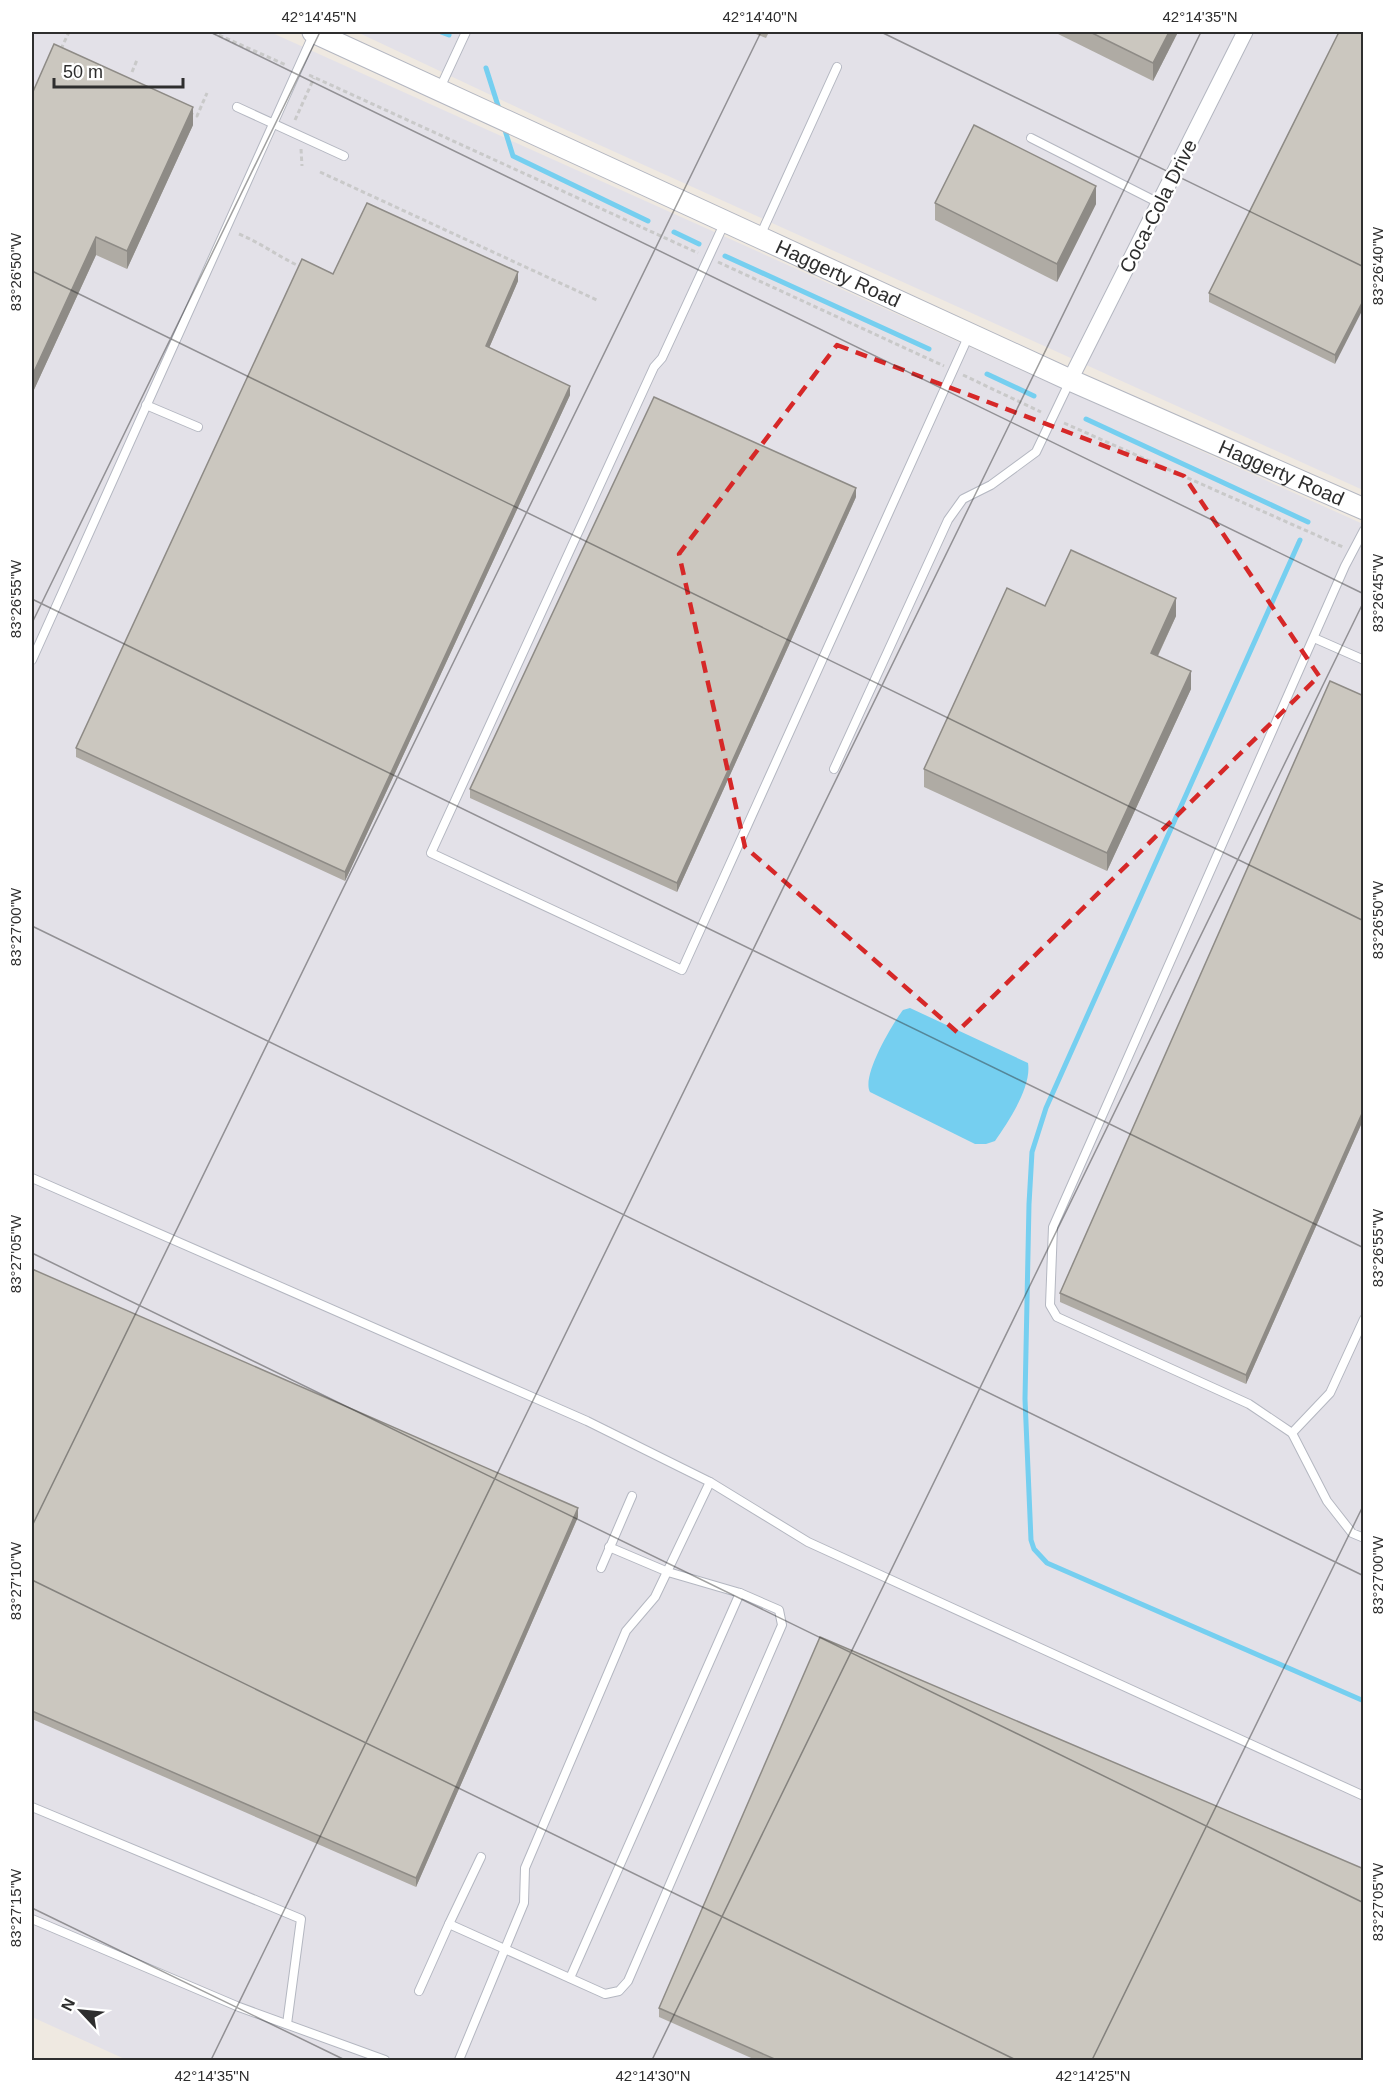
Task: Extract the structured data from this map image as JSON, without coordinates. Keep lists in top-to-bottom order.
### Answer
{
  "streets": {
    "main road": ["Haggerty Road"],
    "street": ["Coca-Cola Drive"]
  },
  "crossings": [
    ["Coca-Cola Drive", "Haggerty Road"]
  ],
  "scale_bar": "50 m",
  "north": "top left",
  "coordinates": [
    "42°14'45\"N",
    "42°14'40\"N",
    "42°14'35\"N",
    "83°26'40\"W",
    "83°26'50\"W",
    "83°26'45\"W",
    "83°26'55\"W",
    "83°27'00\"W",
    "83°27'05\"W",
    "83°27'10\"W",
    "83°27'15\"W",
    "42°14'30\"N",
    "42°14'25\"N"
  ]
}
